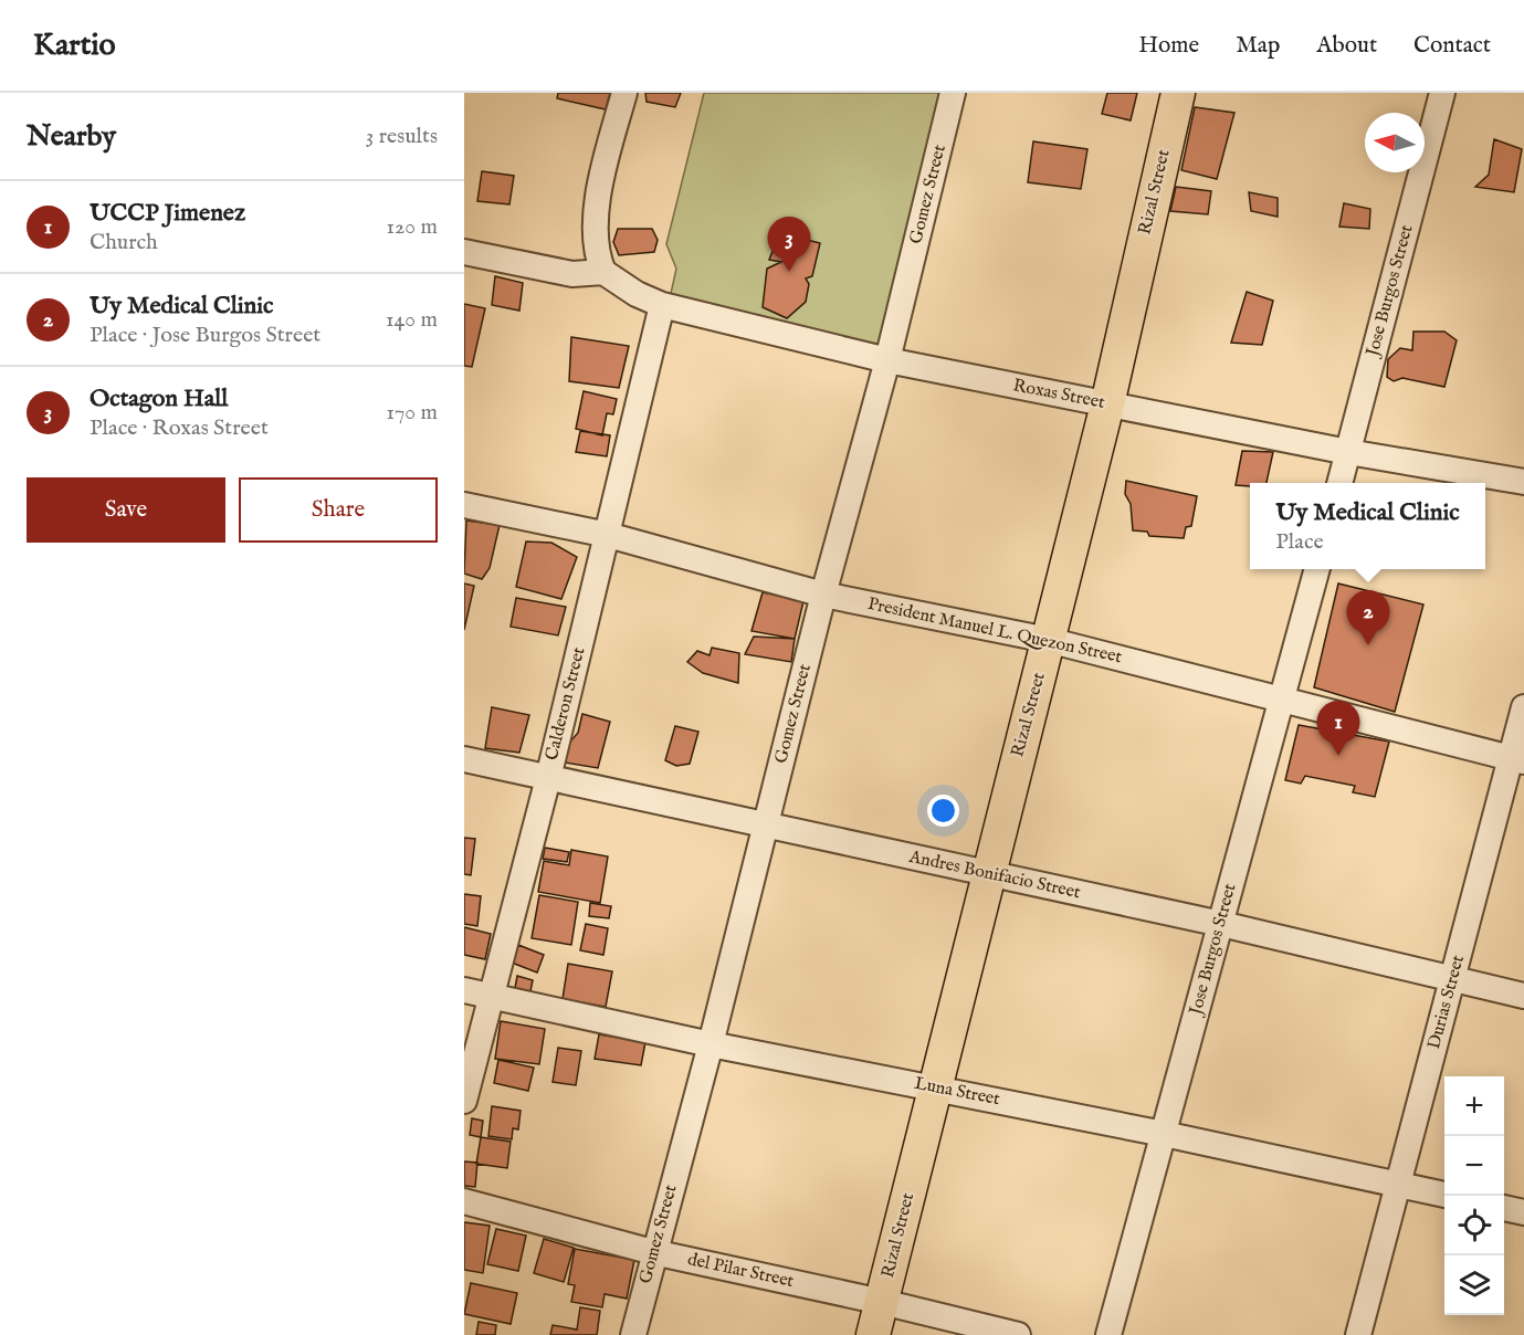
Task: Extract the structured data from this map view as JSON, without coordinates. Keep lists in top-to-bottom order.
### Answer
{
  "streets": {
    "main road": ["Rizal Street"],
    "street": [
      "Gomez Street",
      "Jose Burgos Street",
      "Roxas Street",
      "President Manuel L. Quezon Street",
      "Calderon Street",
      "Andres Bonifacio Street",
      "Durias Street",
      "Luna Street",
      "del Pilar Street"
    ]
  },
  "crossings": [
    ["Rizal Street", "Roxas Street"],
    ["Rizal Street", "President Manuel L. Quezon Street"],
    ["Rizal Street", "Andres Bonifacio Street"],
    ["Rizal Street", "Luna Street"],
    ["Rizal Street", "del Pilar Street"],
    ["Gomez Street", "Roxas Street"],
    ["Gomez Street", "President Manuel L. Quezon Street"],
    ["Gomez Street", "Andres Bonifacio Street"],
    ["Gomez Street", "Luna Street"],
    ["Gomez Street", "del Pilar Street"],
    ["Jose Burgos Street", "Roxas Street"],
    ["Jose Burgos Street", "President Manuel L. Quezon Street"],
    ["Jose Burgos Street", "Andres Bonifacio Street"],
    ["Jose Burgos Street", "Luna Street"],
    ["Roxas Street", "Calderon Street"],
    ["President Manuel L. Quezon Street", "Calderon Street"],
    ["President Manuel L. Quezon Street", "Durias Street"],
    ["Calderon Street", "Andres Bonifacio Street"],
    ["Calderon Street", "Luna Street"],
    ["Andres Bonifacio Street", "Durias Street"],
    ["Durias Street", "Luna Street"]
  ],
  "north": "left",
  "page": {
    "header": "Kartio",
    "nav": [
      "Home",
      "Map",
      "About",
      "Contact"
    ],
    "heading": ["Nearby", "3 results"],
    "list": [
      {
        "mark": "1",
        "name": "UCCP Jimenez",
        "note": "Church",
        "value": "120 m"
      },
      {
        "mark": "2",
        "name": "Uy Medical Clinic",
        "note": "Place · Jose Burgos Street",
        "value": "140 m"
      },
      {
        "mark": "3",
        "name": "Octagon Hall",
        "note": "Place · Roxas Street",
        "value": "170 m"
      }
    ],
    "pins": ["3", "2", "1"],
    "buttons": ["Save", "Share"],
    "popup": ["Uy Medical Clinic", "Place"],
    "map_buttons": ["+", "−"]
  }
}
